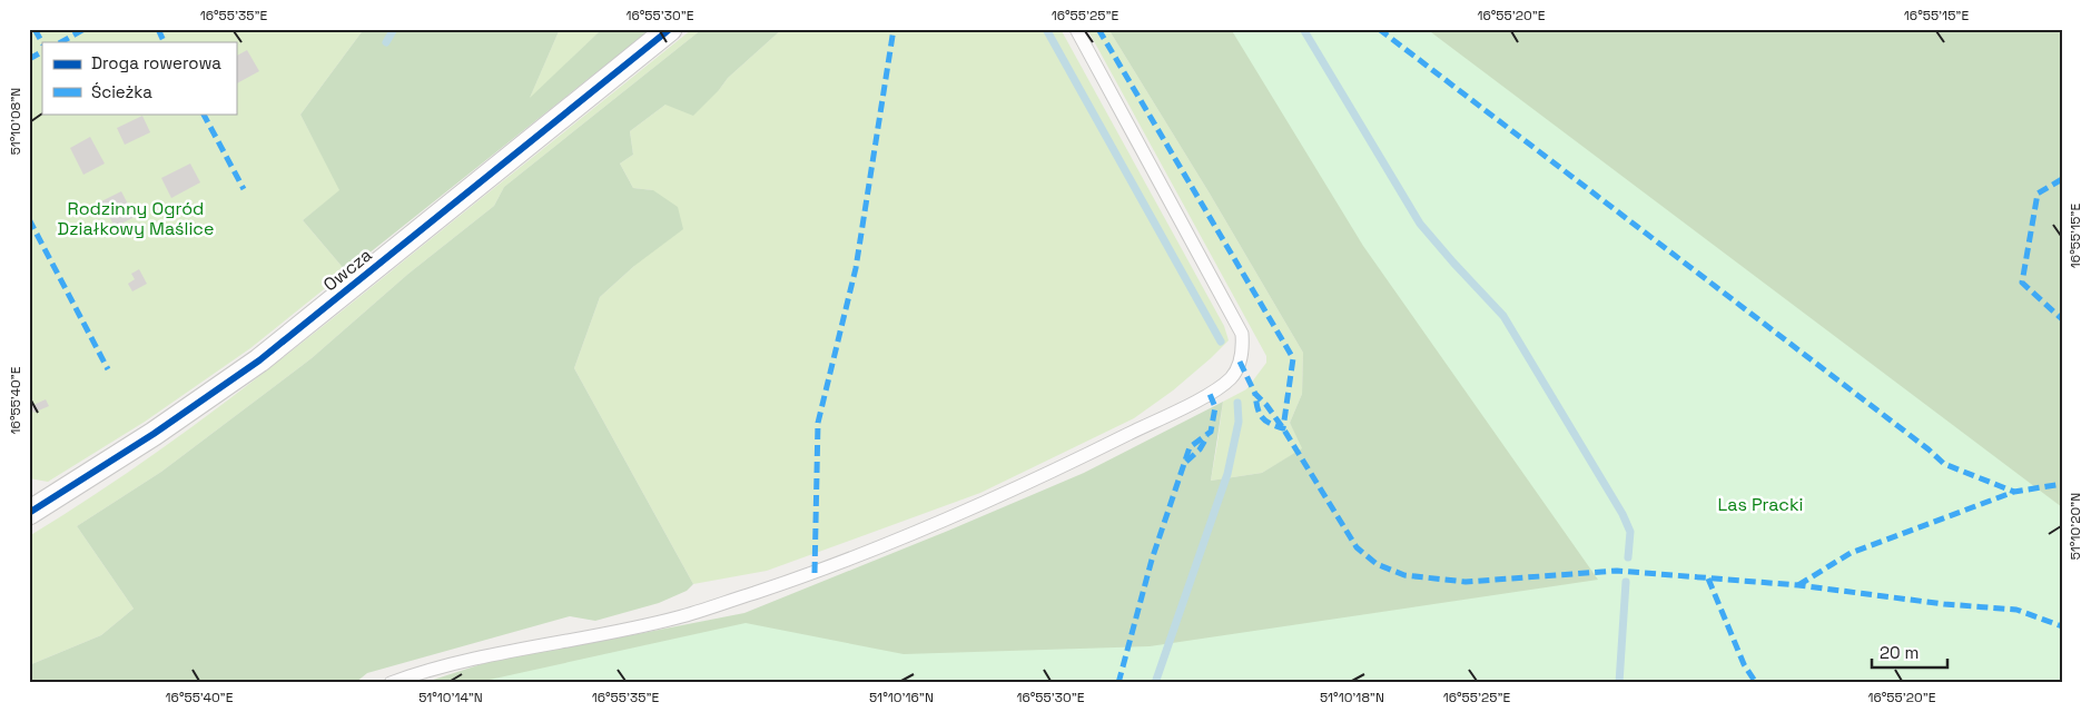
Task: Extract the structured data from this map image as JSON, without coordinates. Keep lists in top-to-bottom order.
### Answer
{
  "streets": {
    "street": ["Owcza"]
  },
  "parks": ["Rodzinny Ogród Działkowy Maślice", "Las Pracki"],
  "legend": ["Droga rowerowa", "Ścieżka"],
  "scale_bar": "20 m",
  "coordinates": [
    "16°55'35\"E",
    "16°55'30\"E",
    "16°55'25\"E",
    "16°55'20\"E",
    "16°55'15\"E",
    "51°10'08\"N",
    "16°55'40\"E",
    "51°10'20\"N",
    "51°10'14\"N",
    "51°10'16\"N",
    "51°10'18\"N"
  ]
}
